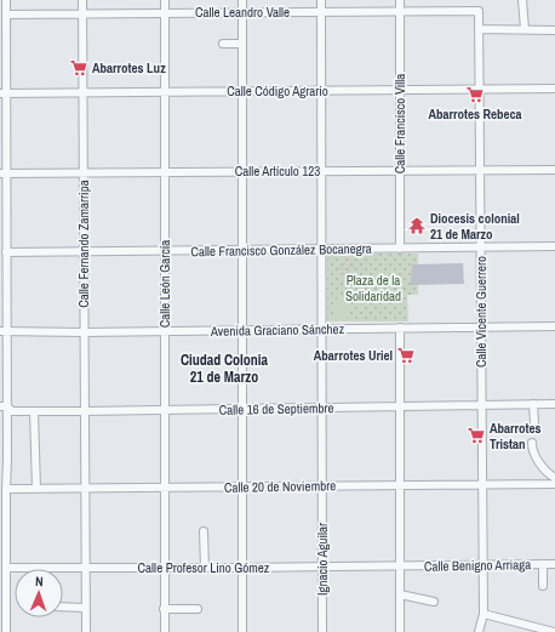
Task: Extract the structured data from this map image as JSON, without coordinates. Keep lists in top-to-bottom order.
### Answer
{
  "streets": {
    "street": [
      "Calle Leandro Valle",
      "Calle Código Agrario",
      "Calle Francisco Villa",
      "Calle Artículo 123",
      "Calle Fernando Zamarripa",
      "Calle Francisco González Bocanegra",
      "Calle León García",
      "Calle Vicente Guerrero",
      "Avenida Graciano Sánchez",
      "Calle 16 de Septiembre",
      "Calle 20 de Noviembre",
      "Ignacio Aguilar",
      "Calle Benigno Arriaga",
      "Calle Profesor Lino Gómez"
    ]
  },
  "crossings": [
    ["Calle Leandro Valle", "Calle Francisco Villa"],
    ["Calle Leandro Valle", "Calle Fernando Zamarripa"],
    ["Calle Leandro Valle", "Calle León García"],
    ["Calle Leandro Valle", "Calle Vicente Guerrero"],
    ["Calle Leandro Valle", "Ignacio Aguilar"],
    ["Calle Código Agrario", "Calle Francisco Villa"],
    ["Calle Código Agrario", "Calle Fernando Zamarripa"],
    ["Calle Código Agrario", "Calle León García"],
    ["Calle Código Agrario", "Calle Vicente Guerrero"],
    ["Calle Código Agrario", "Ignacio Aguilar"],
    ["Calle Francisco Villa", "Calle Artículo 123"],
    ["Calle Francisco Villa", "Calle Francisco González Bocanegra"],
    ["Calle Artículo 123", "Calle Fernando Zamarripa"],
    ["Calle Artículo 123", "Calle León García"],
    ["Calle Artículo 123", "Calle Vicente Guerrero"],
    ["Calle Artículo 123", "Ignacio Aguilar"],
    ["Calle Fernando Zamarripa", "Calle Francisco González Bocanegra"],
    ["Calle Fernando Zamarripa", "Avenida Graciano Sánchez"],
    ["Calle Fernando Zamarripa", "Calle 16 de Septiembre"],
    ["Calle Fernando Zamarripa", "Calle 20 de Noviembre"],
    ["Calle Fernando Zamarripa", "Calle Profesor Lino Gómez"],
    ["Calle Francisco González Bocanegra", "Calle León García"],
    ["Calle Francisco González Bocanegra", "Calle Vicente Guerrero"],
    ["Calle Francisco González Bocanegra", "Ignacio Aguilar"],
    ["Calle León García", "Avenida Graciano Sánchez"],
    ["Calle León García", "Calle 16 de Septiembre"],
    ["Calle León García", "Calle 20 de Noviembre"],
    ["Calle León García", "Calle Profesor Lino Gómez"],
    ["Calle Vicente Guerrero", "Avenida Graciano Sánchez"],
    ["Calle Vicente Guerrero", "Calle 16 de Septiembre"],
    ["Calle Vicente Guerrero", "Calle 20 de Noviembre"],
    ["Calle Vicente Guerrero", "Calle Benigno Arriaga"],
    ["Avenida Graciano Sánchez", "Ignacio Aguilar"],
    ["Calle 16 de Septiembre", "Ignacio Aguilar"],
    ["Calle 20 de Noviembre", "Ignacio Aguilar"],
    ["Ignacio Aguilar", "Calle Profesor Lino Gómez"],
    ["Calle Benigno Arriaga", "Calle Profesor Lino Gómez"]
  ],
  "districts": ["Ciudad Colonia 21 de Marzo"],
  "parks": ["Plaza de la Solidaridad"],
  "places": {
    "supermarket": [
      "Abarrotes Luz",
      "Abarrotes Rebeca",
      "Abarrotes Uriel",
      "Abarrotes Tristan"
    ],
    "temple": ["Diocesis colonial 21 de Marzo"]
  },
  "north": "top"
}
